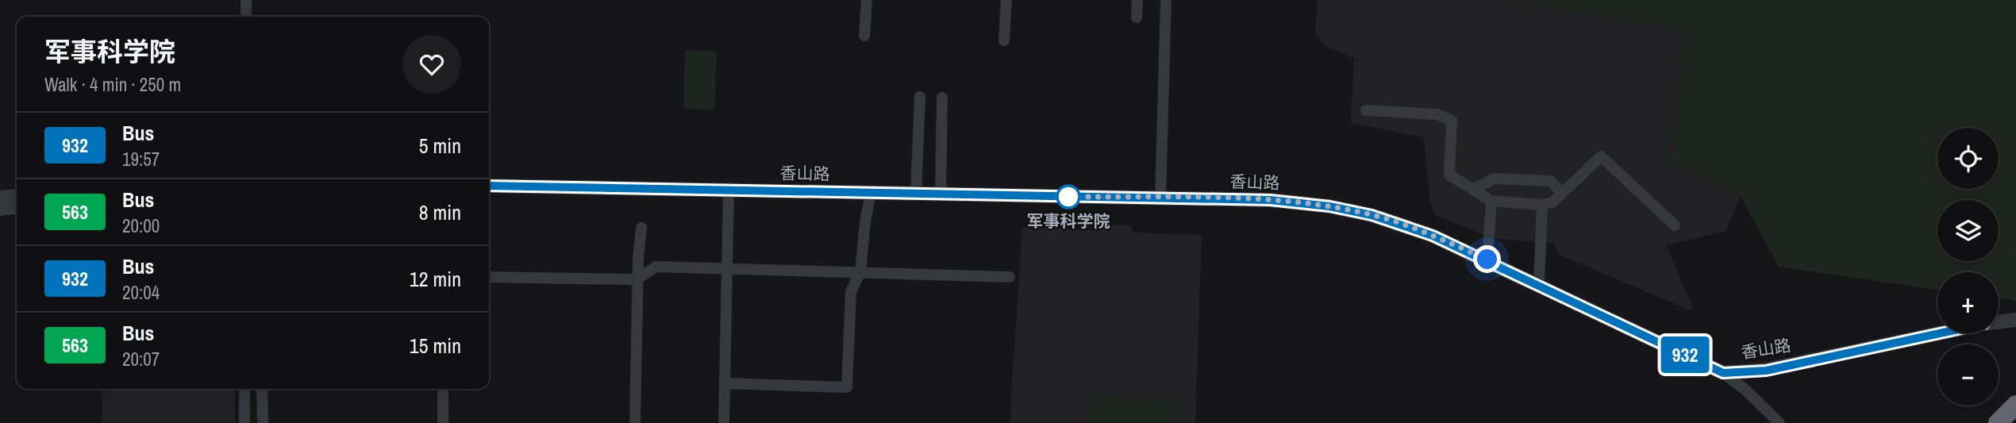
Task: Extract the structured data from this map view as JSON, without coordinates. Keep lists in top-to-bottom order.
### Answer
{
  "streets": {
    "street": ["香山路"]
  },
  "places": ["军事科学院"],
  "lines": ["bus line 932"],
  "page": {
    "on_map": "932",
    "heading": ["军事科学院", "Walk · 4 min · 250 m"],
    "list": [
      {
        "mark": "932",
        "name": "Bus",
        "note": "19:57",
        "value": "5 min"
      },
      {
        "mark": "563",
        "name": "Bus",
        "note": "20:00",
        "value": "8 min"
      },
      {
        "mark": "932",
        "name": "Bus",
        "note": "20:04",
        "value": "12 min"
      },
      {
        "mark": "563",
        "name": "Bus",
        "note": "20:07",
        "value": "15 min"
      }
    ],
    "map_buttons": ["+", "−"]
  }
}
